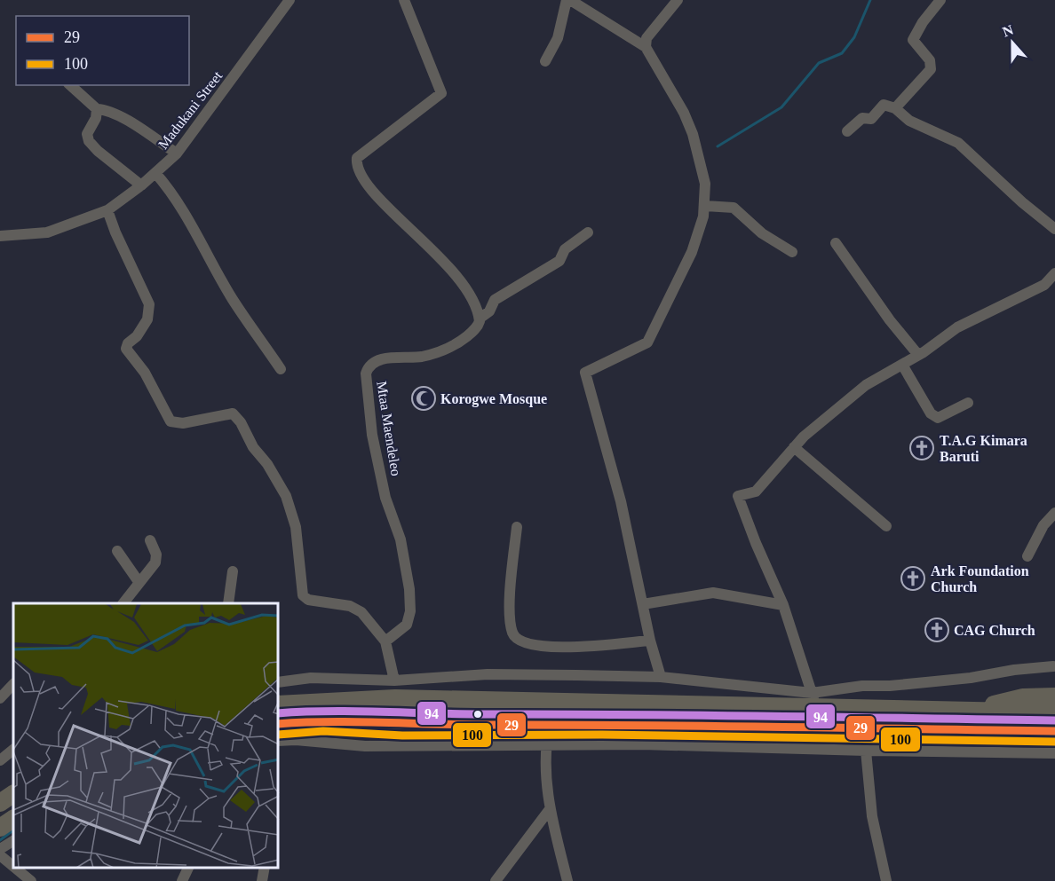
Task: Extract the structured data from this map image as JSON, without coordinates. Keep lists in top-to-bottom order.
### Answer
{
  "streets": {
    "street": ["Madukani Street", "Mtaa Maendeleo"]
  },
  "places": {
    "mosque": ["Korogwe Mosque"],
    "church": ["T.A.G Kimara Baruti", "Ark Foundation Church", "CAG Church"]
  },
  "lines": ["transit line 94", "transit line 29", "transit line 100"],
  "legend": ["29", "100"],
  "north": "top"
}
